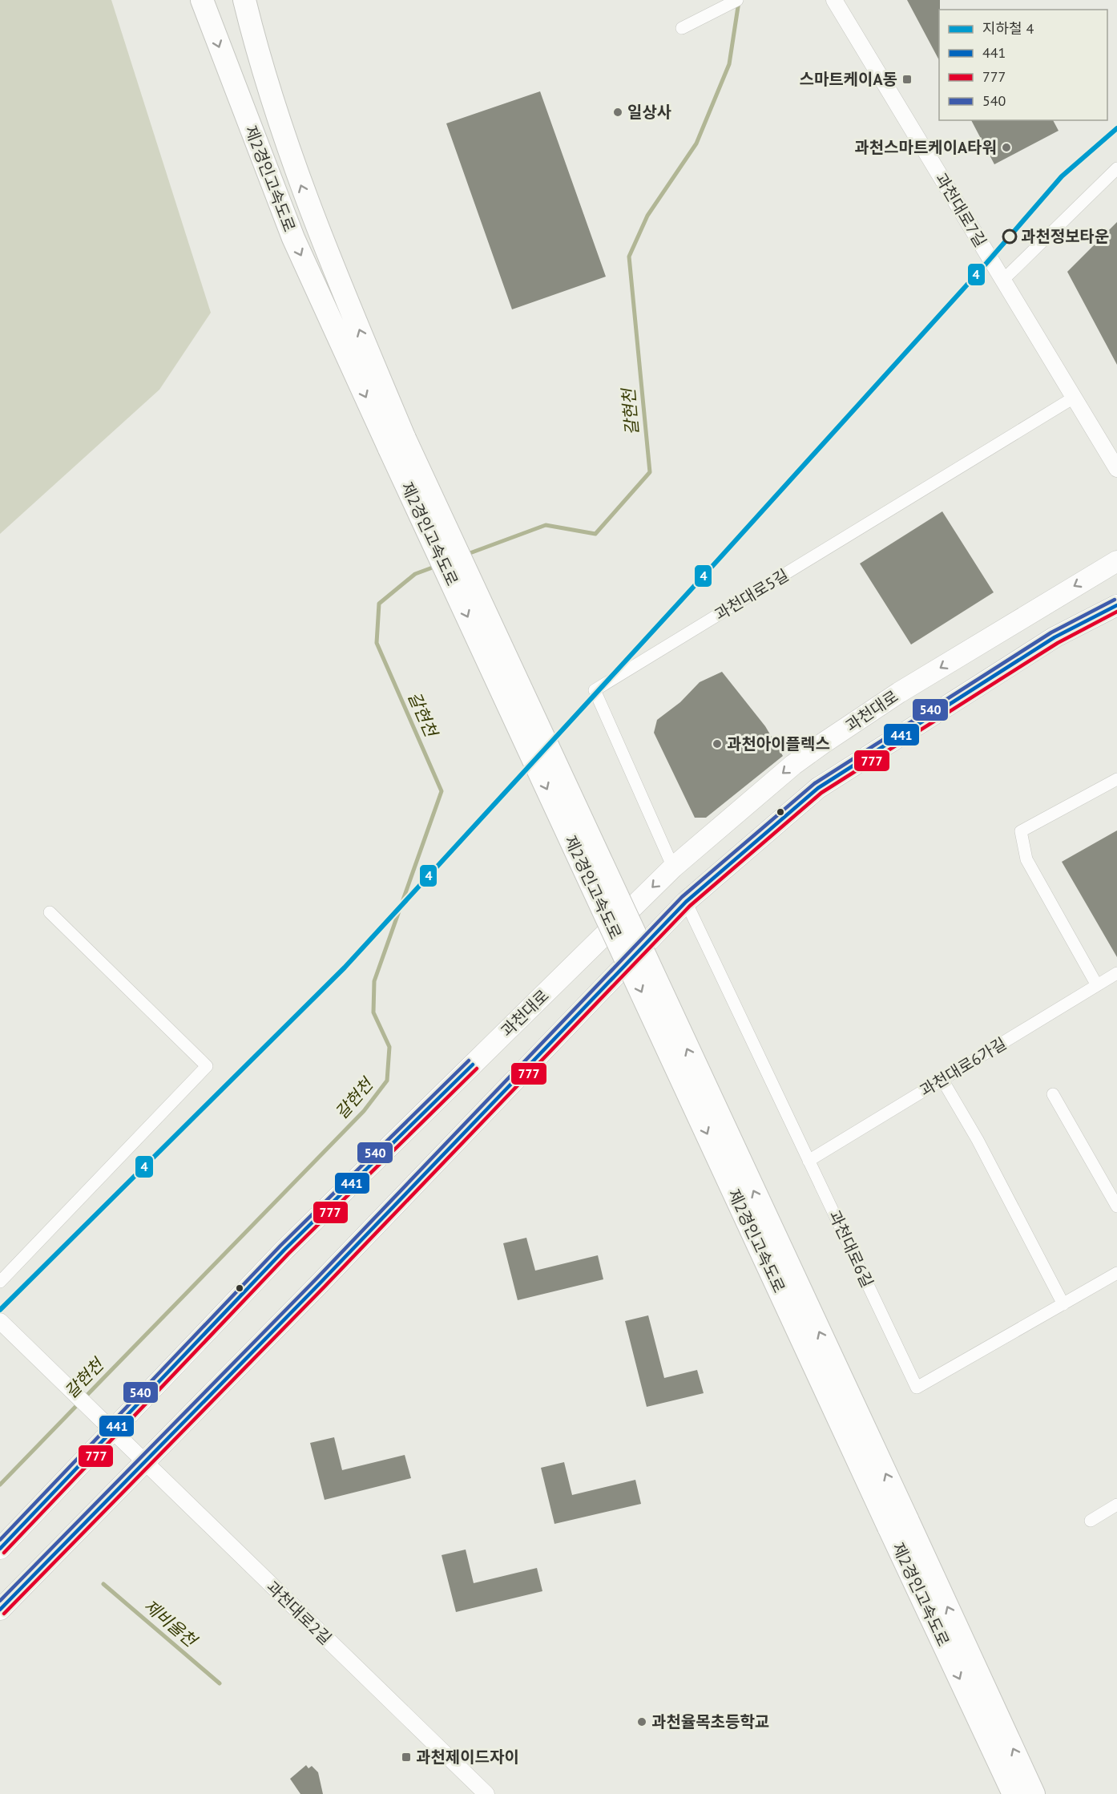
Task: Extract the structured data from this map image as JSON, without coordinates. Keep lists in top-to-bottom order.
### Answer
{
  "streets": {
    "highway": ["제2경인고속도로"],
    "main road": ["과천대로"],
    "street": [
      "과천대로7길",
      "과천대로5길",
      "과천대로6가길",
      "과천대로6길",
      "과천대로2길"
    ]
  },
  "crossings": [
    ["과천대로7길", "과천대로5길"],
    ["과천대로5길", "과천대로"],
    ["과천대로", "과천대로2길"],
    ["과천대로6가길", "과천대로6길"]
  ],
  "water": ["갈현천", "제비울천"],
  "places": {
    "transit": ["스마트케이A동", "과천제이드자이"],
    "other": [
      "일상사",
      "과천스마트케이A타워",
      "과천정보타운",
      "과천아이플렉스",
      "과천율목초등학교"
    ]
  },
  "lines": [
    "metro line 4",
    "transit line 540",
    "transit line 441",
    "transit line 777"
  ],
  "legend": [
    "지하철 4",
    "441",
    "777",
    "540"
  ]
}
